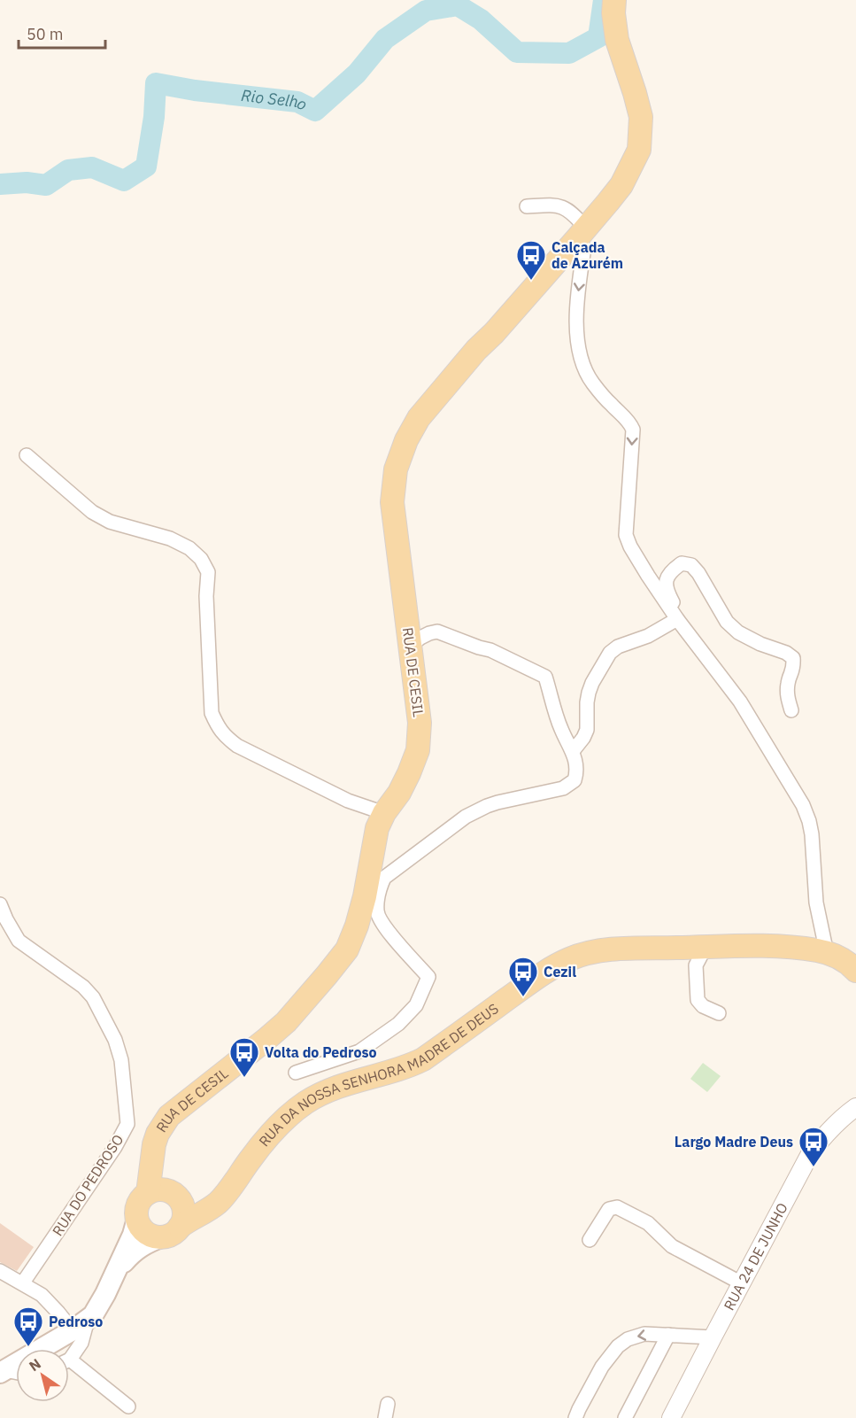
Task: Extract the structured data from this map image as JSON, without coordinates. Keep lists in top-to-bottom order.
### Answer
{
  "streets": {
    "main road": ["RUA DE CESIL", "RUA DA NOSSA SENHORA MADRE DE DEUS"],
    "street": ["RUA DO PEDROSO", "RUA 24 DE JUNHO"]
  },
  "crossings": [
    ["RUA DE CESIL", "RUA DA NOSSA SENHORA MADRE DE DEUS"]
  ],
  "water": ["Rio Selho"],
  "places": {
    "bus stop": [
      "Calçada de Azurém",
      "Cezil",
      "Volta do Pedroso",
      "Largo Madre Deus",
      "Pedroso"
    ]
  },
  "scale_bar": "50 m",
  "north": "top left"
}
